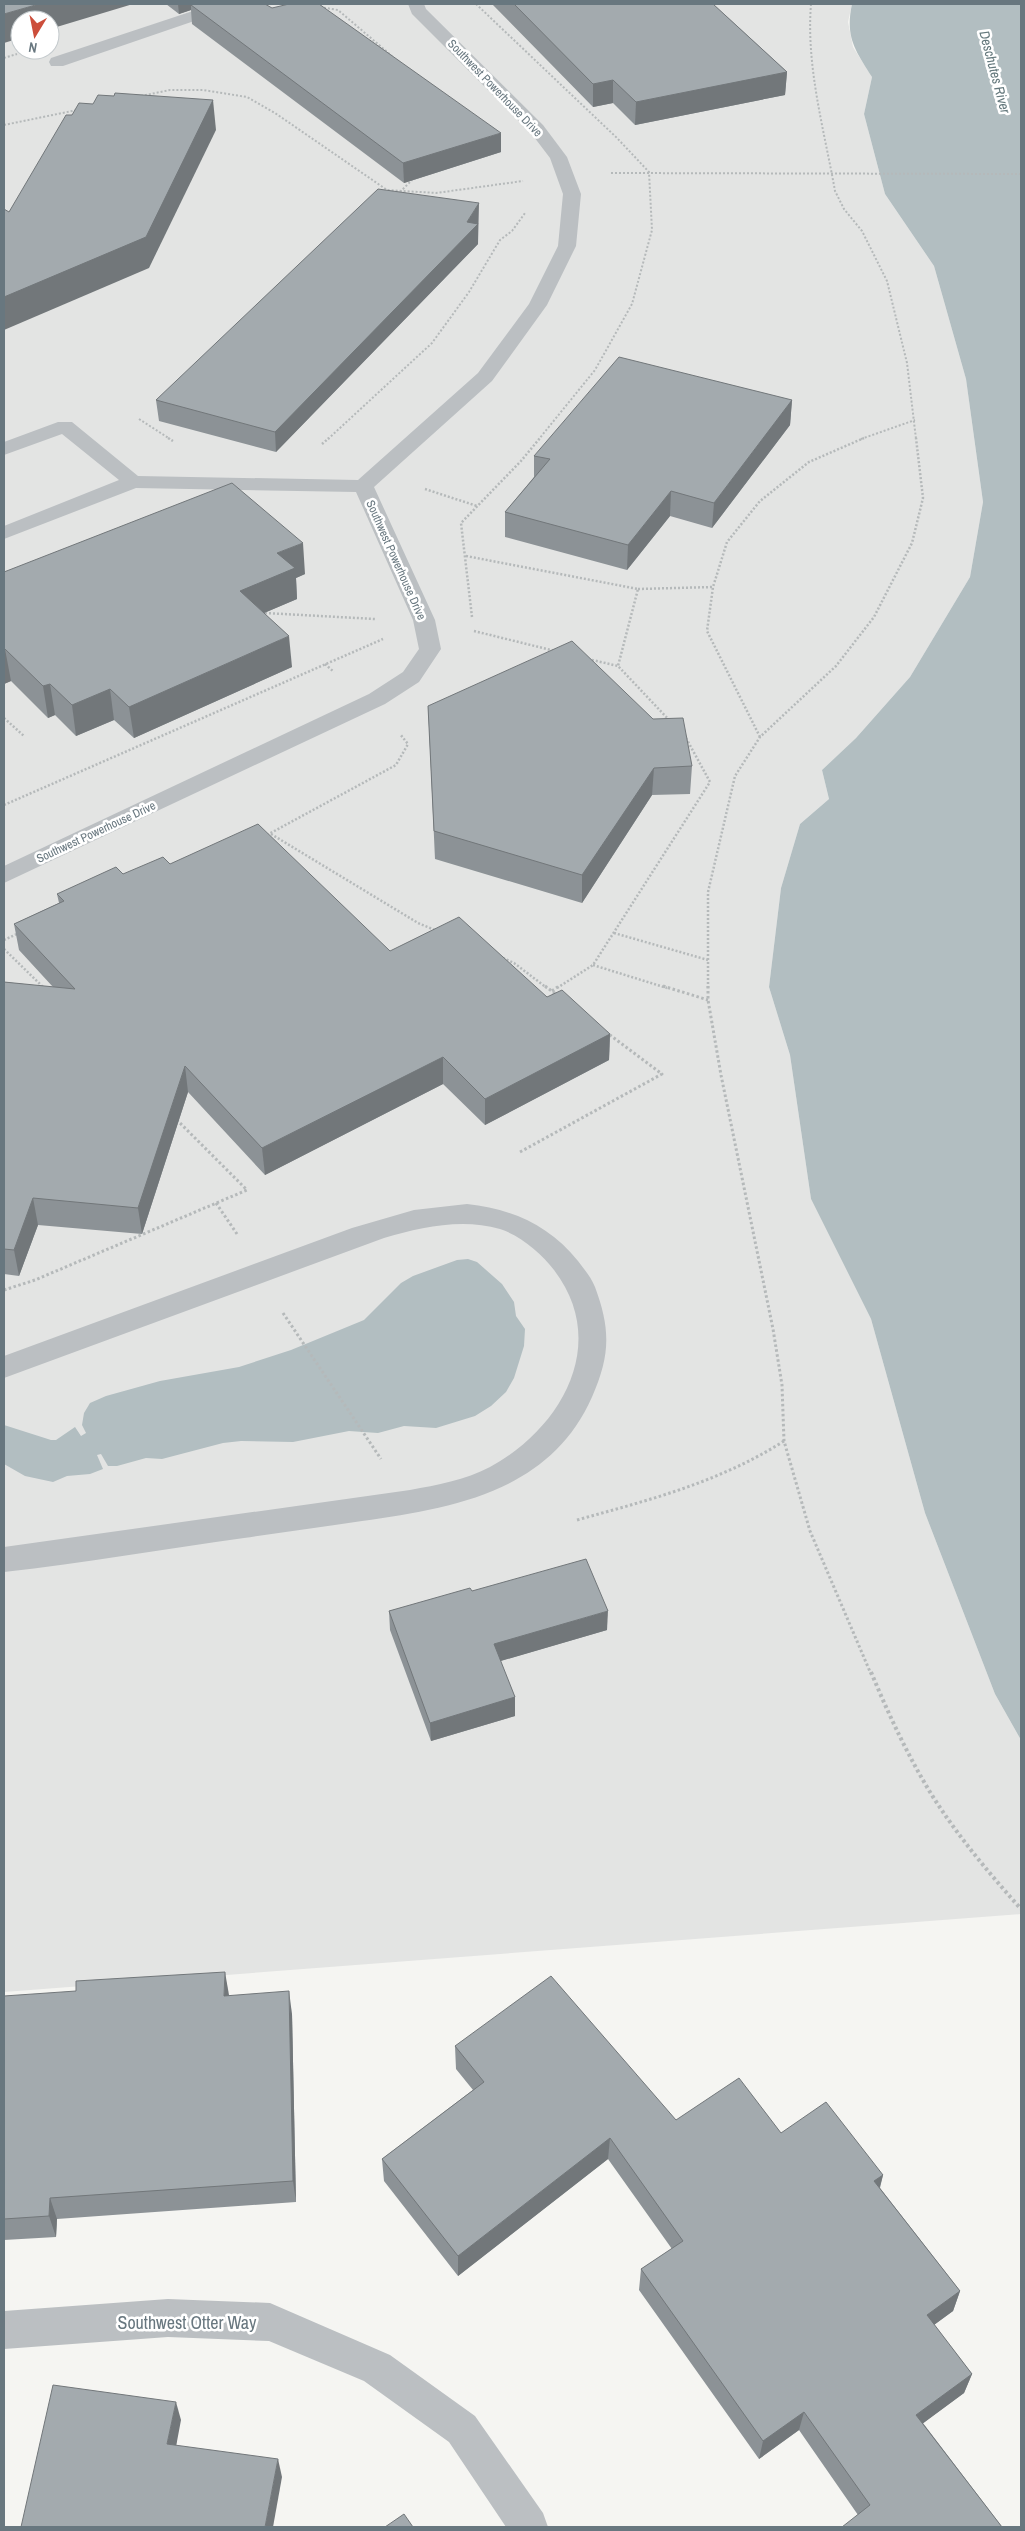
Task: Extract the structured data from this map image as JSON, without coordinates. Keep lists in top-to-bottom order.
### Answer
{
  "streets": {
    "street": ["Southwest Powerhouse Drive", "Southwest Otter Way"]
  },
  "water": ["Deschutes River"],
  "north": "bottom"
}
